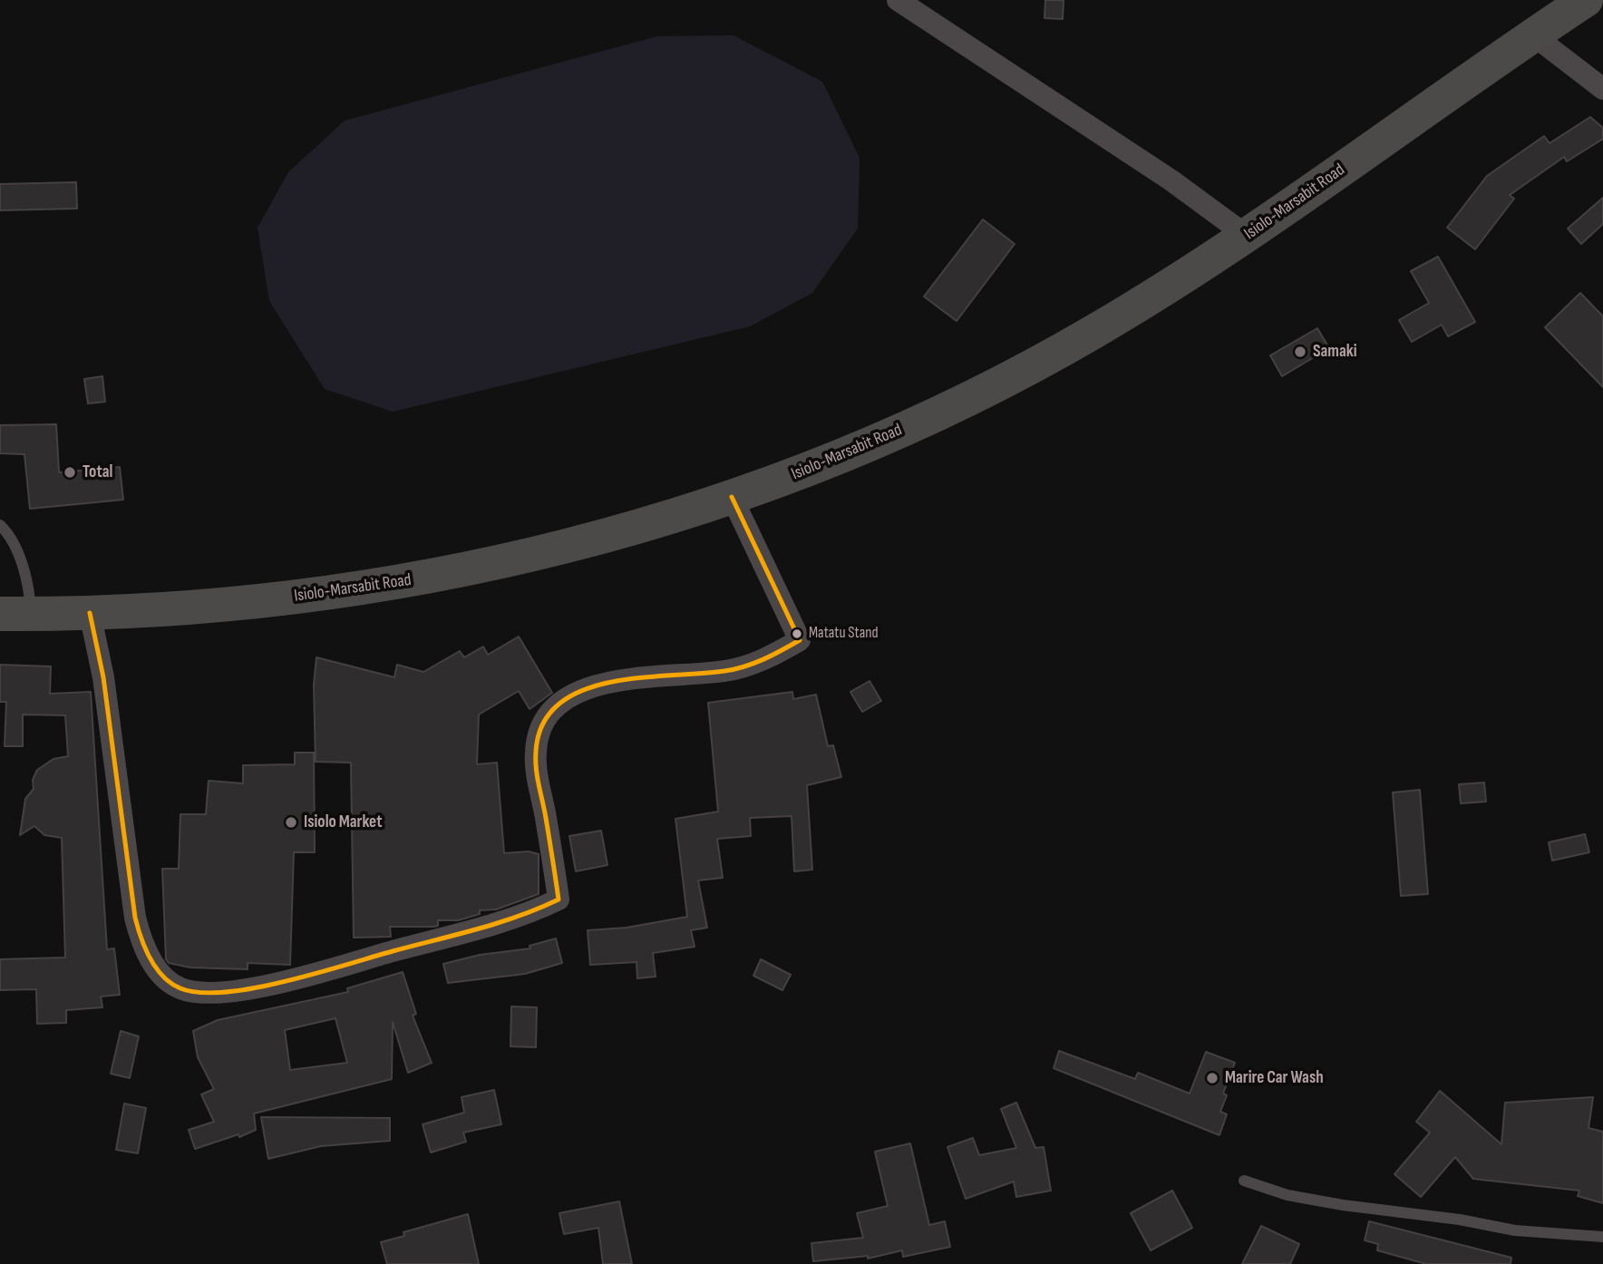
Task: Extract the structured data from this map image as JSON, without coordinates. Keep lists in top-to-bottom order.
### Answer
{
  "streets": {
    "highway": ["Isiolo-Marsabit Road"]
  },
  "places": [
    "Samaki",
    "Total",
    "Matatu Stand",
    "Isiolo Market",
    "Marire Car Wash"
  ]
}
